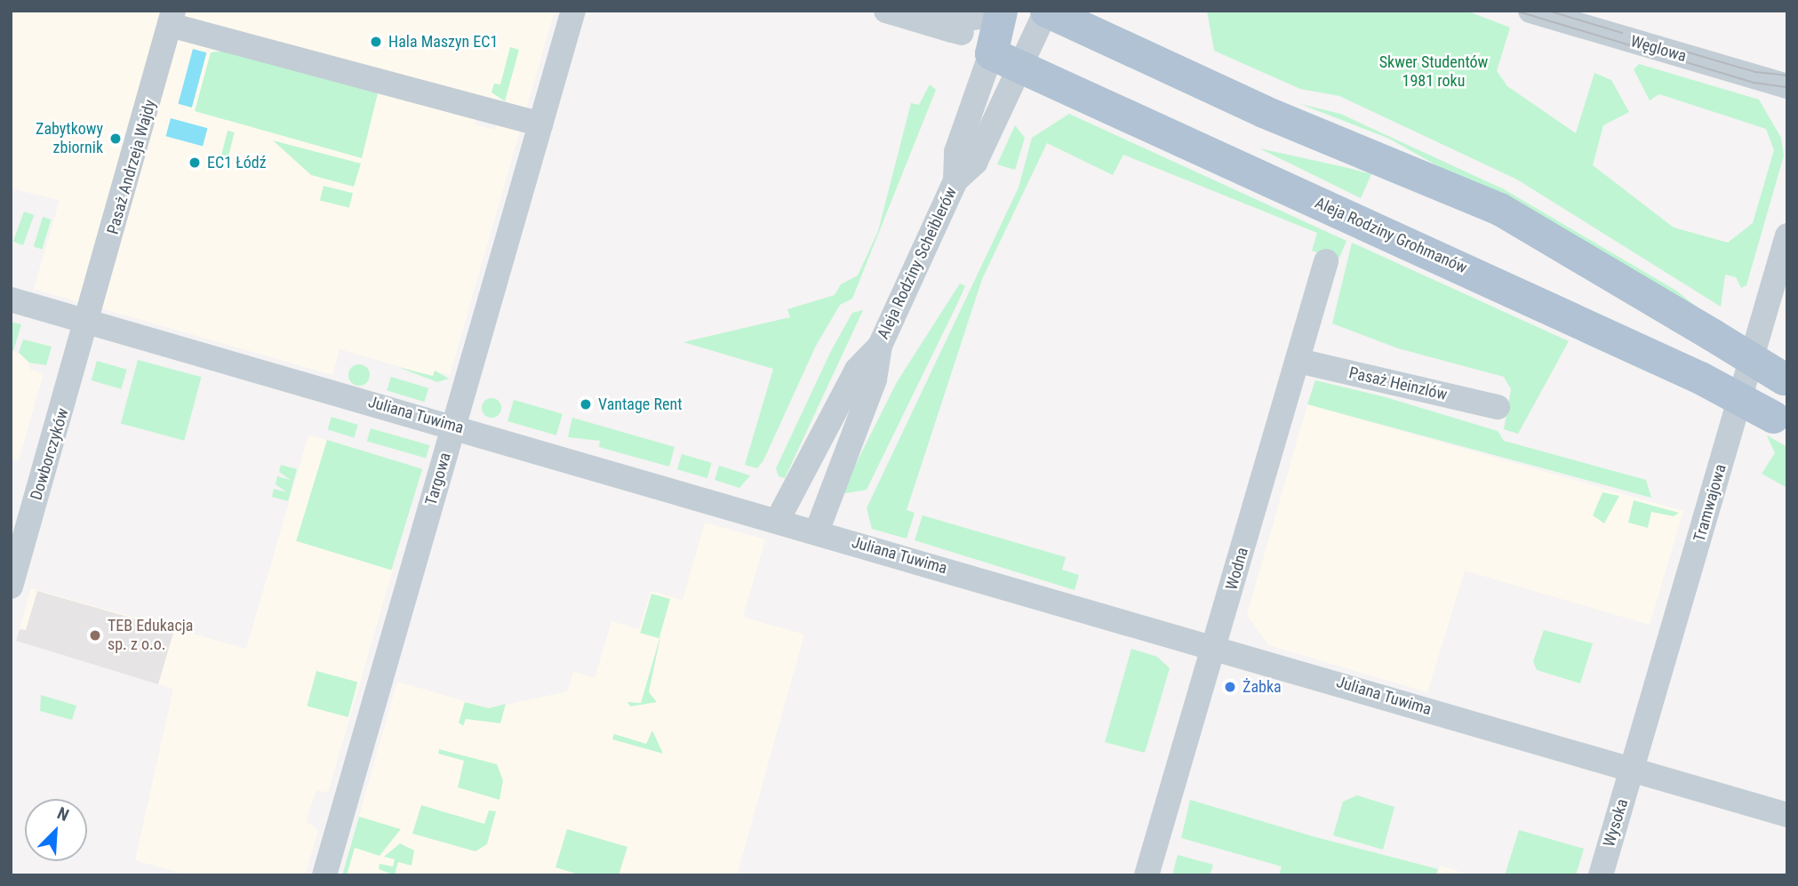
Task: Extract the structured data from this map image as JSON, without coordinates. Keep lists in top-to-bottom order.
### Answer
{
  "streets": {
    "main road": ["Aleja Rodziny Grohmanów", "Aleja Rodziny Scheiblerów"],
    "street": [
      "Węglowa",
      "Pasaż Andrzeja Wajdy",
      "Pasaż Heinzlów",
      "Juliana Tuwima",
      "Dowborczyków",
      "Targowa",
      "Tramwajowa",
      "Wodna",
      "Wysoka"
    ]
  },
  "crossings": [
    ["Pasaż Andrzeja Wajdy", "Juliana Tuwima"],
    ["Pasaż Andrzeja Wajdy", "Dowborczyków"],
    ["Aleja Rodziny Grohmanów", "Aleja Rodziny Scheiblerów"],
    ["Aleja Rodziny Scheiblerów", "Juliana Tuwima"],
    ["Pasaż Heinzlów", "Wodna"],
    ["Juliana Tuwima", "Dowborczyków"],
    ["Juliana Tuwima", "Targowa"],
    ["Juliana Tuwima", "Tramwajowa"],
    ["Juliana Tuwima", "Wodna"],
    ["Juliana Tuwima", "Wysoka"],
    ["Tramwajowa", "Wysoka"]
  ],
  "parks": ["Skwer Studentów 1981 roku"],
  "places": [
    "Hala Maszyn EC1",
    "Zabytkowy zbiornik",
    "EC1 Łódź",
    "Vantage Rent",
    "TEB Edukacja sp. z o.o.",
    "Żabka"
  ],
  "north": "top right"
}
